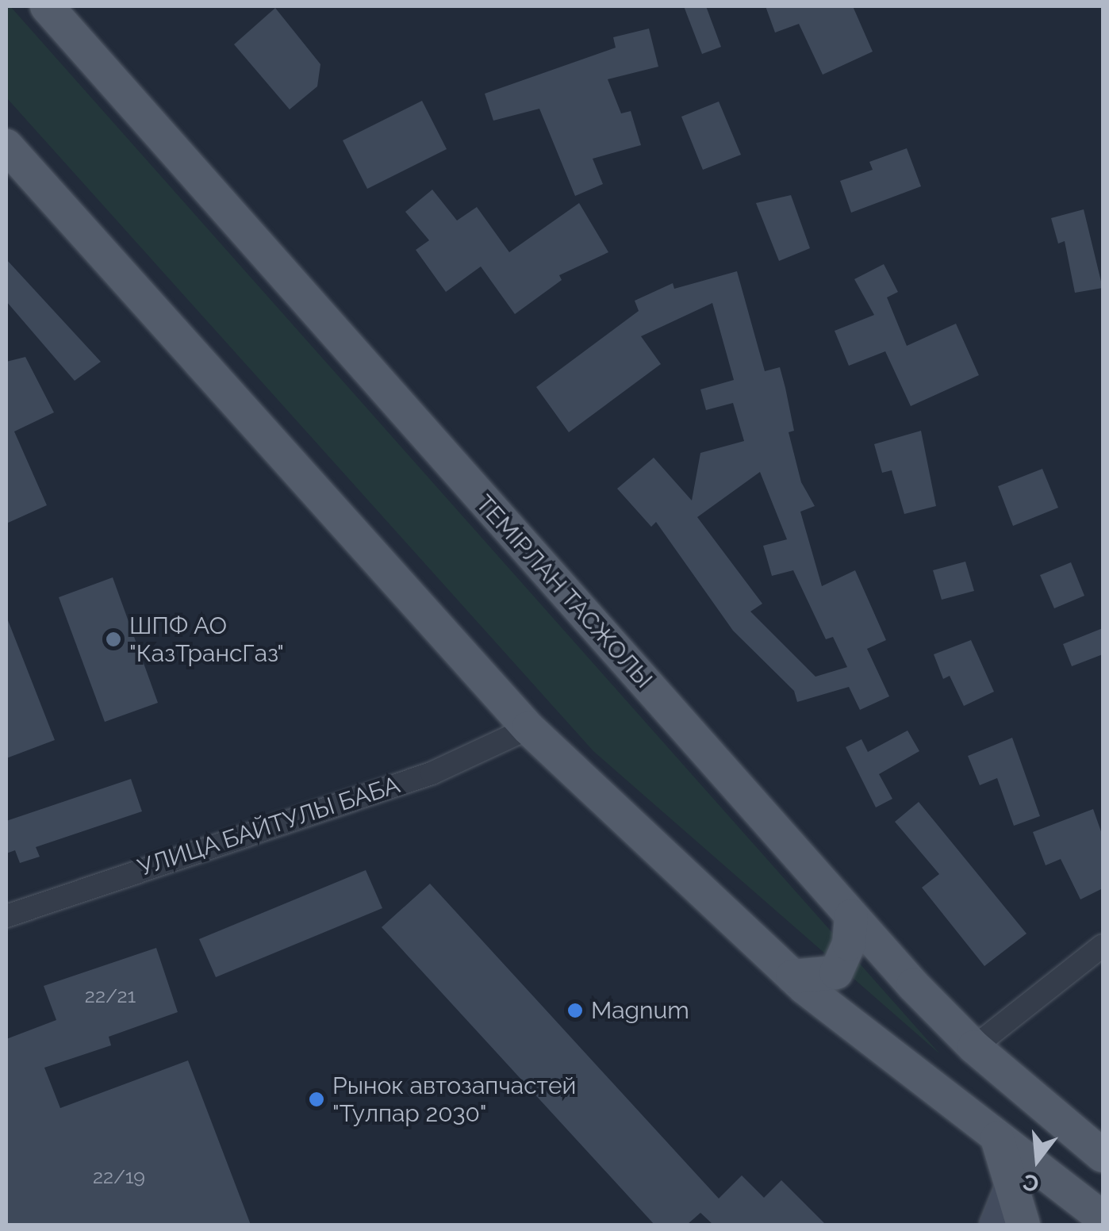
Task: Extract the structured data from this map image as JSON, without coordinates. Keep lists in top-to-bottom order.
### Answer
{
  "streets": {
    "main road": ["ТЕМІРЛАН ТАСЖОЛЫ"],
    "street": ["УЛИЦА БАЙТУЛЫ БАБА"]
  },
  "places": ["ШПФ АО \"КазТрансГаз\"", "Magnum", "Рынок автозапчастей \"Тулпар 2030\""],
  "house_numbers": ["22/21", "22/19"],
  "north": "bottom"
}
